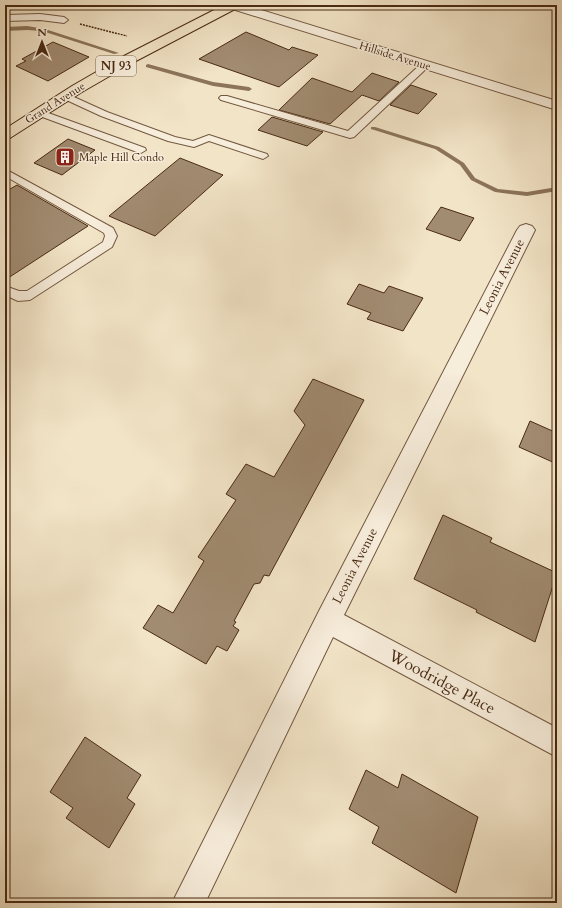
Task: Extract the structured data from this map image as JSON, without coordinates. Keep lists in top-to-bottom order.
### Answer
{
  "streets": {
    "main road": ["NJ 93", "Grand Avenue"],
    "street": ["Hillside Avenue", "Leonia Avenue", "Woodridge Place"]
  },
  "crossings": [
    ["Hillside Avenue", "Grand Avenue"],
    ["Leonia Avenue", "Woodridge Place"]
  ],
  "places": {
    "building": ["Maple Hill Condo"]
  },
  "north": "top"
}
